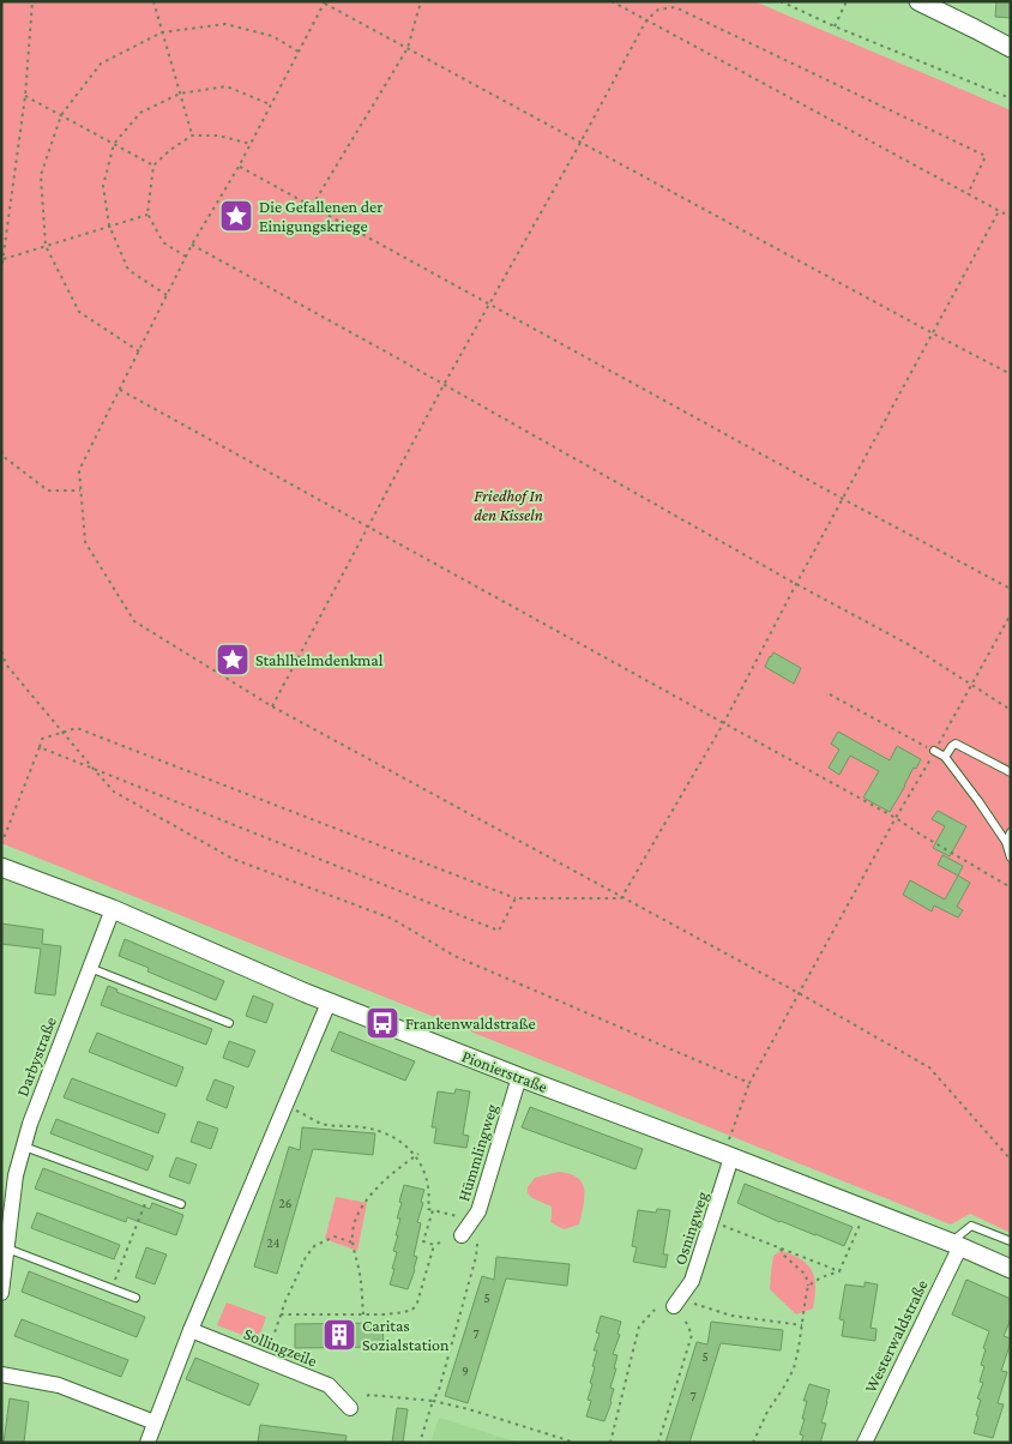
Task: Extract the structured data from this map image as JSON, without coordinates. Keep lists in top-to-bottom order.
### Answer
{
  "streets": {
    "street": [
      "Darbystraße",
      "Pionierstraße",
      "Hümmlingweg",
      "Osningweg",
      "Westerwaldstraße",
      "Sollingzeile"
    ]
  },
  "crossings": [
    ["Darbystraße", "Pionierstraße"],
    ["Pionierstraße", "Hümmlingweg"],
    ["Pionierstraße", "Osningweg"],
    ["Pionierstraße", "Westerwaldstraße"]
  ],
  "parks": ["Friedhof In den Kisseln"],
  "places": {
    "place": ["Die Gefallenen der Einigungskriege", "Stahlhelmdenkmal"],
    "bus stop": ["Frankenwaldstraße"],
    "building": ["Caritas Sozialstation"]
  },
  "house_numbers": [
    "26",
    "24",
    "5",
    "7",
    "5",
    "9",
    "7"
  ]
}
